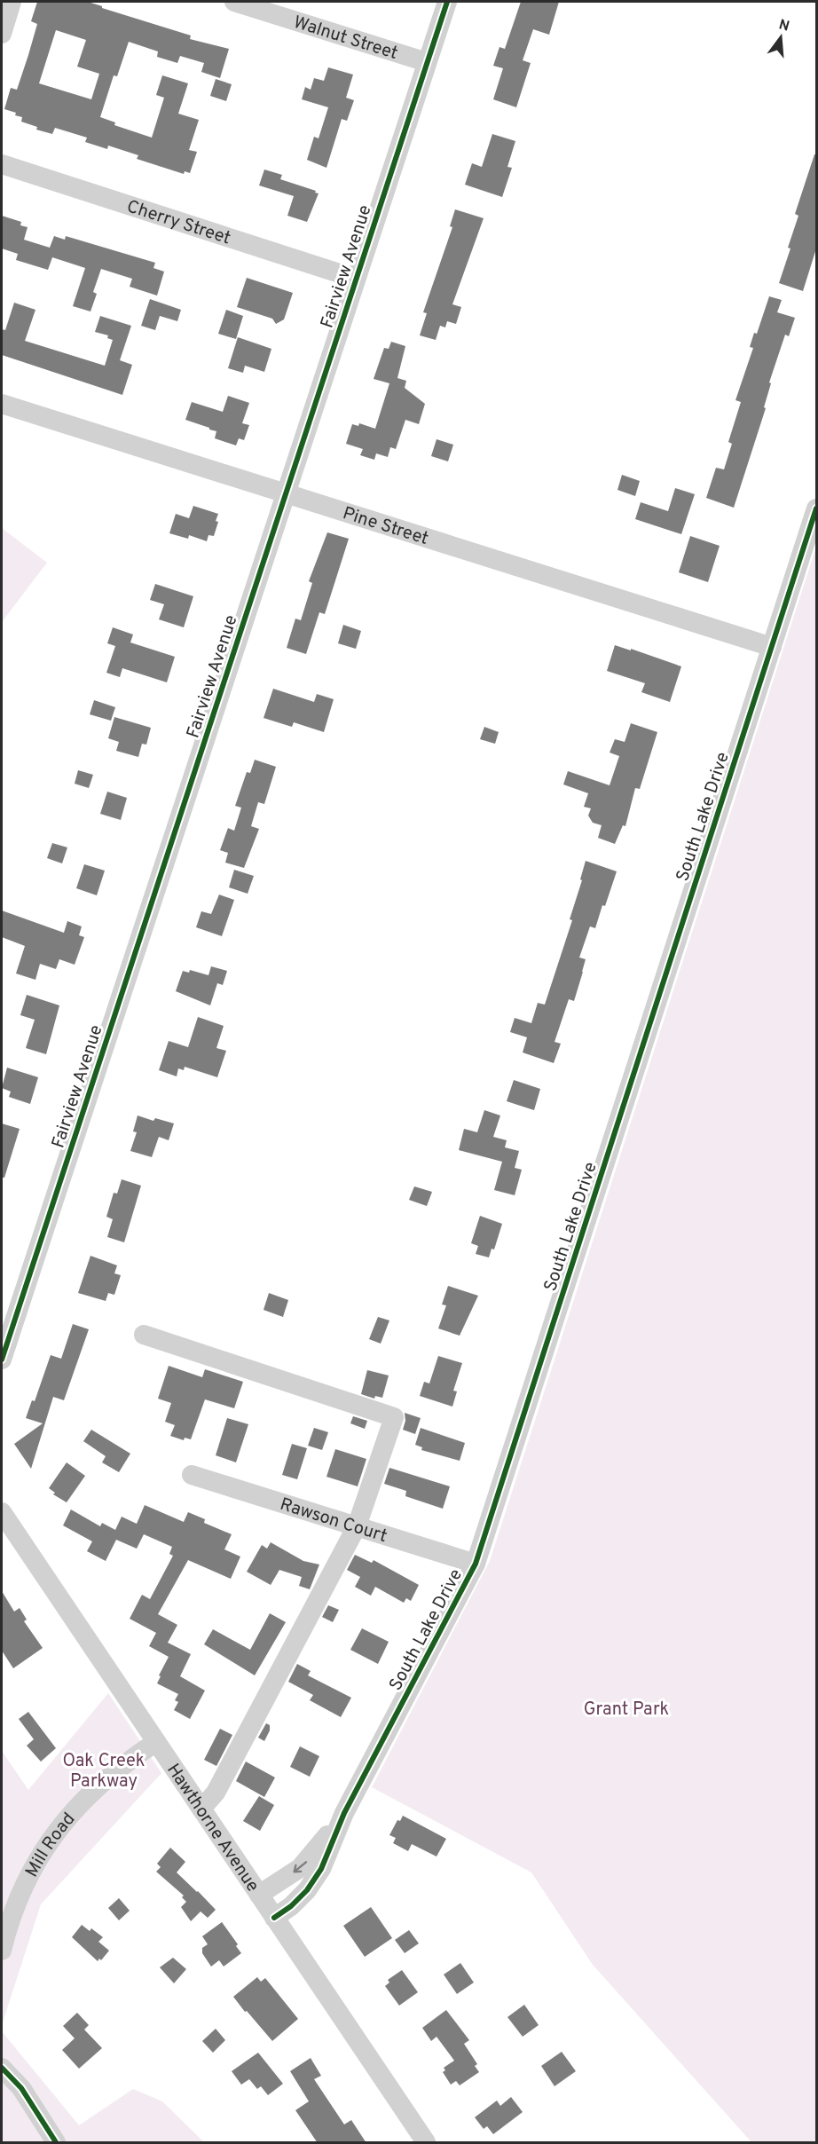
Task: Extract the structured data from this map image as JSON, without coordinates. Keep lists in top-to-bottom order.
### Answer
{
  "streets": {
    "street": [
      "Walnut Street",
      "Cherry Street",
      "Fairview Avenue",
      "Pine Street",
      "South Lake Drive",
      "Rawson Court",
      "Hawthorne Avenue",
      "Mill Road"
    ]
  },
  "crossings": [
    ["Walnut Street", "Fairview Avenue"],
    ["Cherry Street", "Fairview Avenue"],
    ["Fairview Avenue", "Pine Street"],
    ["Pine Street", "South Lake Drive"],
    ["South Lake Drive", "Rawson Court"],
    ["South Lake Drive", "Hawthorne Avenue"],
    ["Hawthorne Avenue", "Mill Road"]
  ],
  "parks": ["Grant Park", "Oak Creek Parkway"],
  "north": "top"
}
